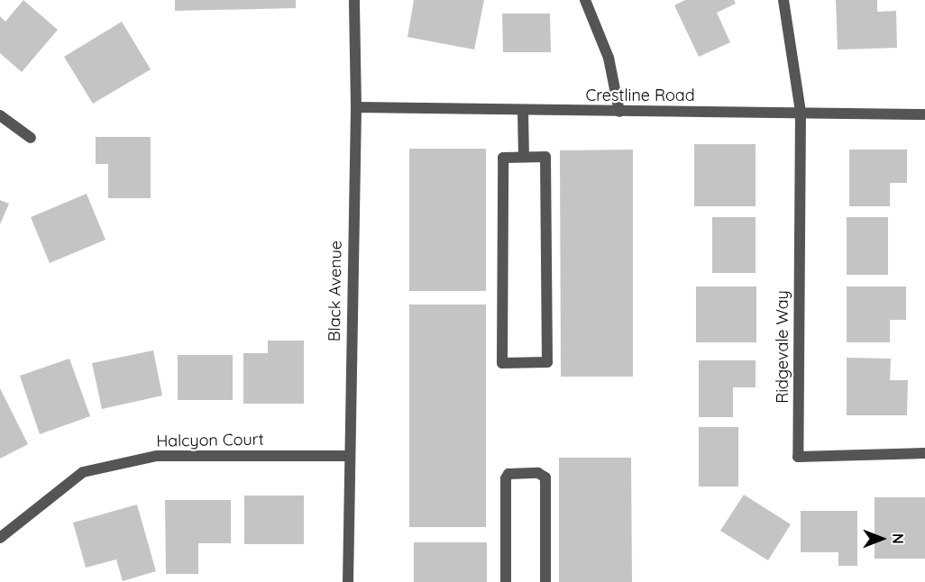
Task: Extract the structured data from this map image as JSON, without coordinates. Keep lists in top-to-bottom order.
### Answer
{
  "streets": {
    "street": [
      "Crestline Road",
      "Black Avenue",
      "Ridgevale Way",
      "Halcyon Court"
    ]
  },
  "crossings": [
    ["Crestline Road", "Black Avenue"],
    ["Crestline Road", "Ridgevale Way"],
    ["Black Avenue", "Halcyon Court"]
  ],
  "north": "right"
}
